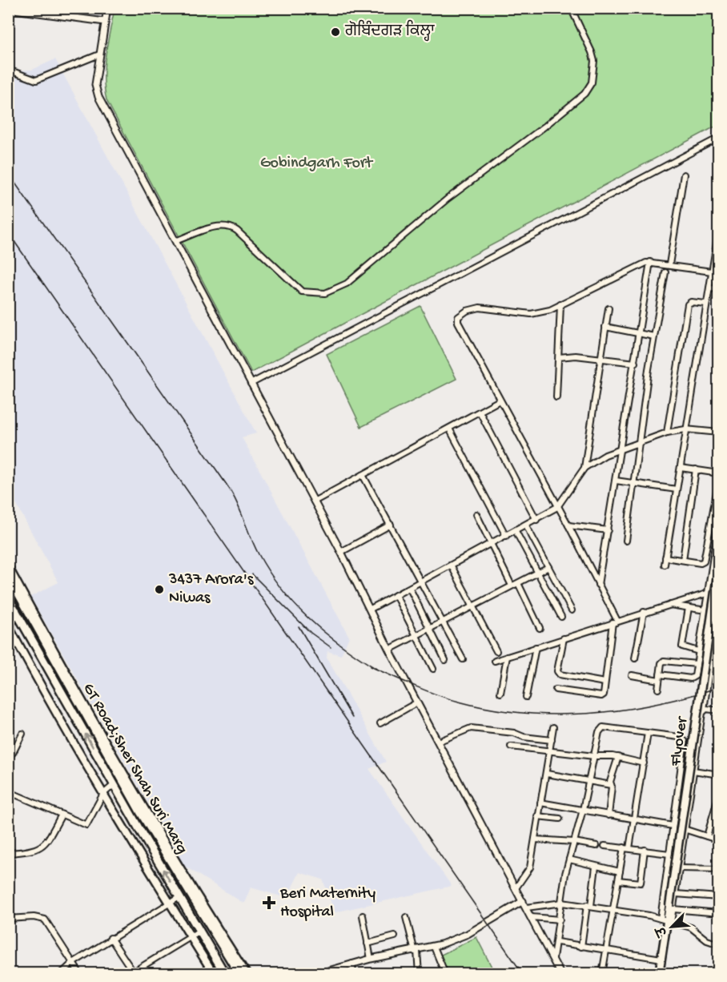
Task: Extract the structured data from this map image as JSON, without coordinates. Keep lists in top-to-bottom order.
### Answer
{
  "streets": {
    "main road": ["Flyover", "GT Road;Sher Shah Suri Marg"]
  },
  "parks": ["Gobindgarh Fort"],
  "places": {
    "other": ["ਗੋਬਿੰਦਗੜ ਕਿਲ੍ਹਾ", "3437 Arora's Niwas"],
    "health": ["Beri Maternity Hospital"]
  },
  "north": "bottom left"
}
